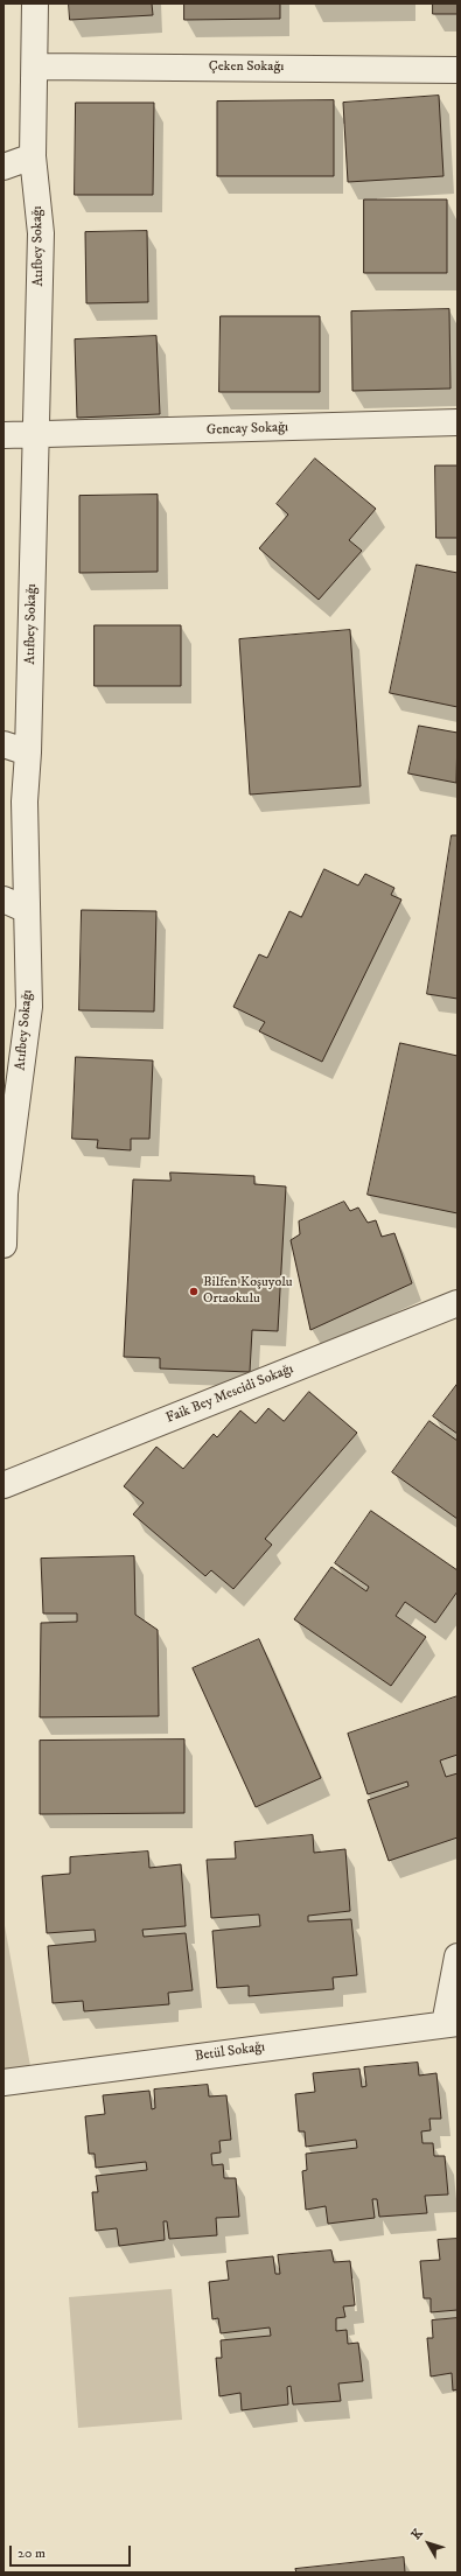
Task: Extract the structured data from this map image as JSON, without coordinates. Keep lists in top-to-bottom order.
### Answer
{
  "streets": {
    "street": [
      "Çeken Sokağı",
      "Atıfbey Sokağı",
      "Gencay Sokağı",
      "Faik Bey Mescidi Sokağı",
      "Betül Sokağı"
    ]
  },
  "crossings": [
    ["Çeken Sokağı", "Atıfbey Sokağı"],
    ["Atıfbey Sokağı", "Gencay Sokağı"]
  ],
  "places": ["Bilfen Koşuyolu Ortaokulu"],
  "scale_bar": "20 m",
  "north": "top left"
}
